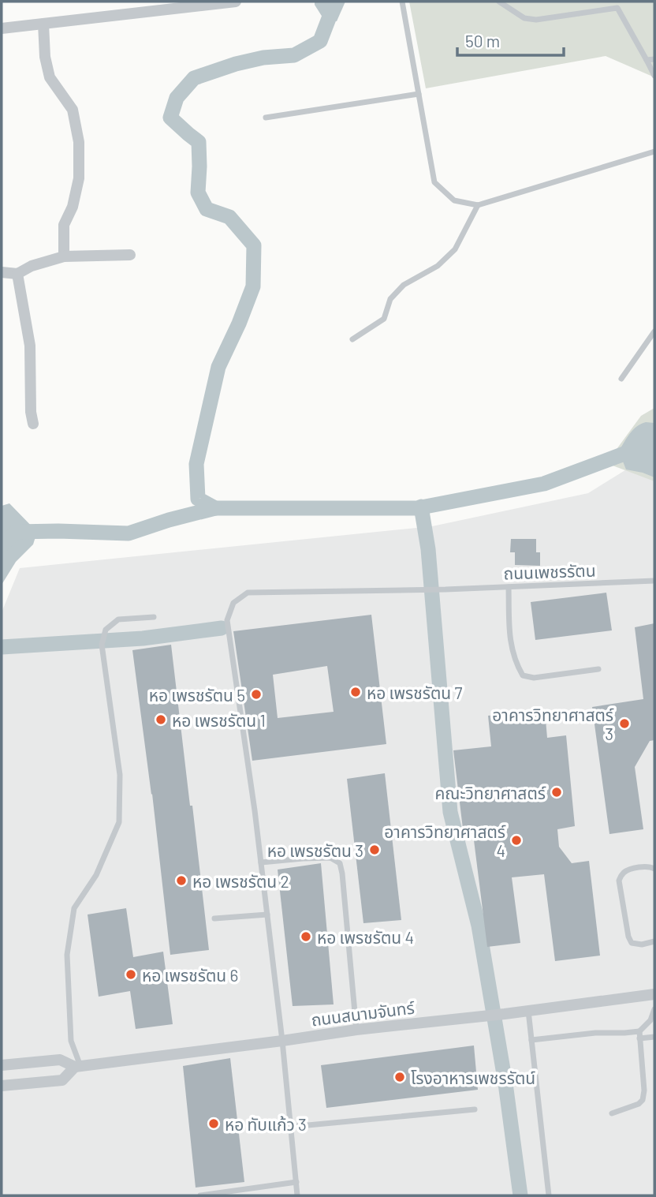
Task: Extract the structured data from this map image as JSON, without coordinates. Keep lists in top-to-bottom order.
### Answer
{
  "streets": {
    "street": ["ถนนสนามจันทร์"],
    "lane": ["ถนนเพชรรัตน"]
  },
  "crossings": [
    ["ถนนเพชรรัตน", "ถนนสนามจันทร์"]
  ],
  "places": [
    "หอ เพรชรัตน 7",
    "หอ เพรชรัตน 5",
    "หอ เพรชรัตน 1",
    "อาคารวิทยาศาสตร์ 3",
    "คณะวิทยาศาสตร์",
    "อาคารวิทยาศาสตร์ 4",
    "หอ เพรชรัตน 3",
    "หอ เพรชรัตน 2",
    "หอ เพรชรัตน 4",
    "หอ เพรชรัตน 6",
    "โรงอาหารเพชรรัตน์",
    "หอ ทับแก้ว 3"
  ],
  "scale_bar": "50 m"
}
